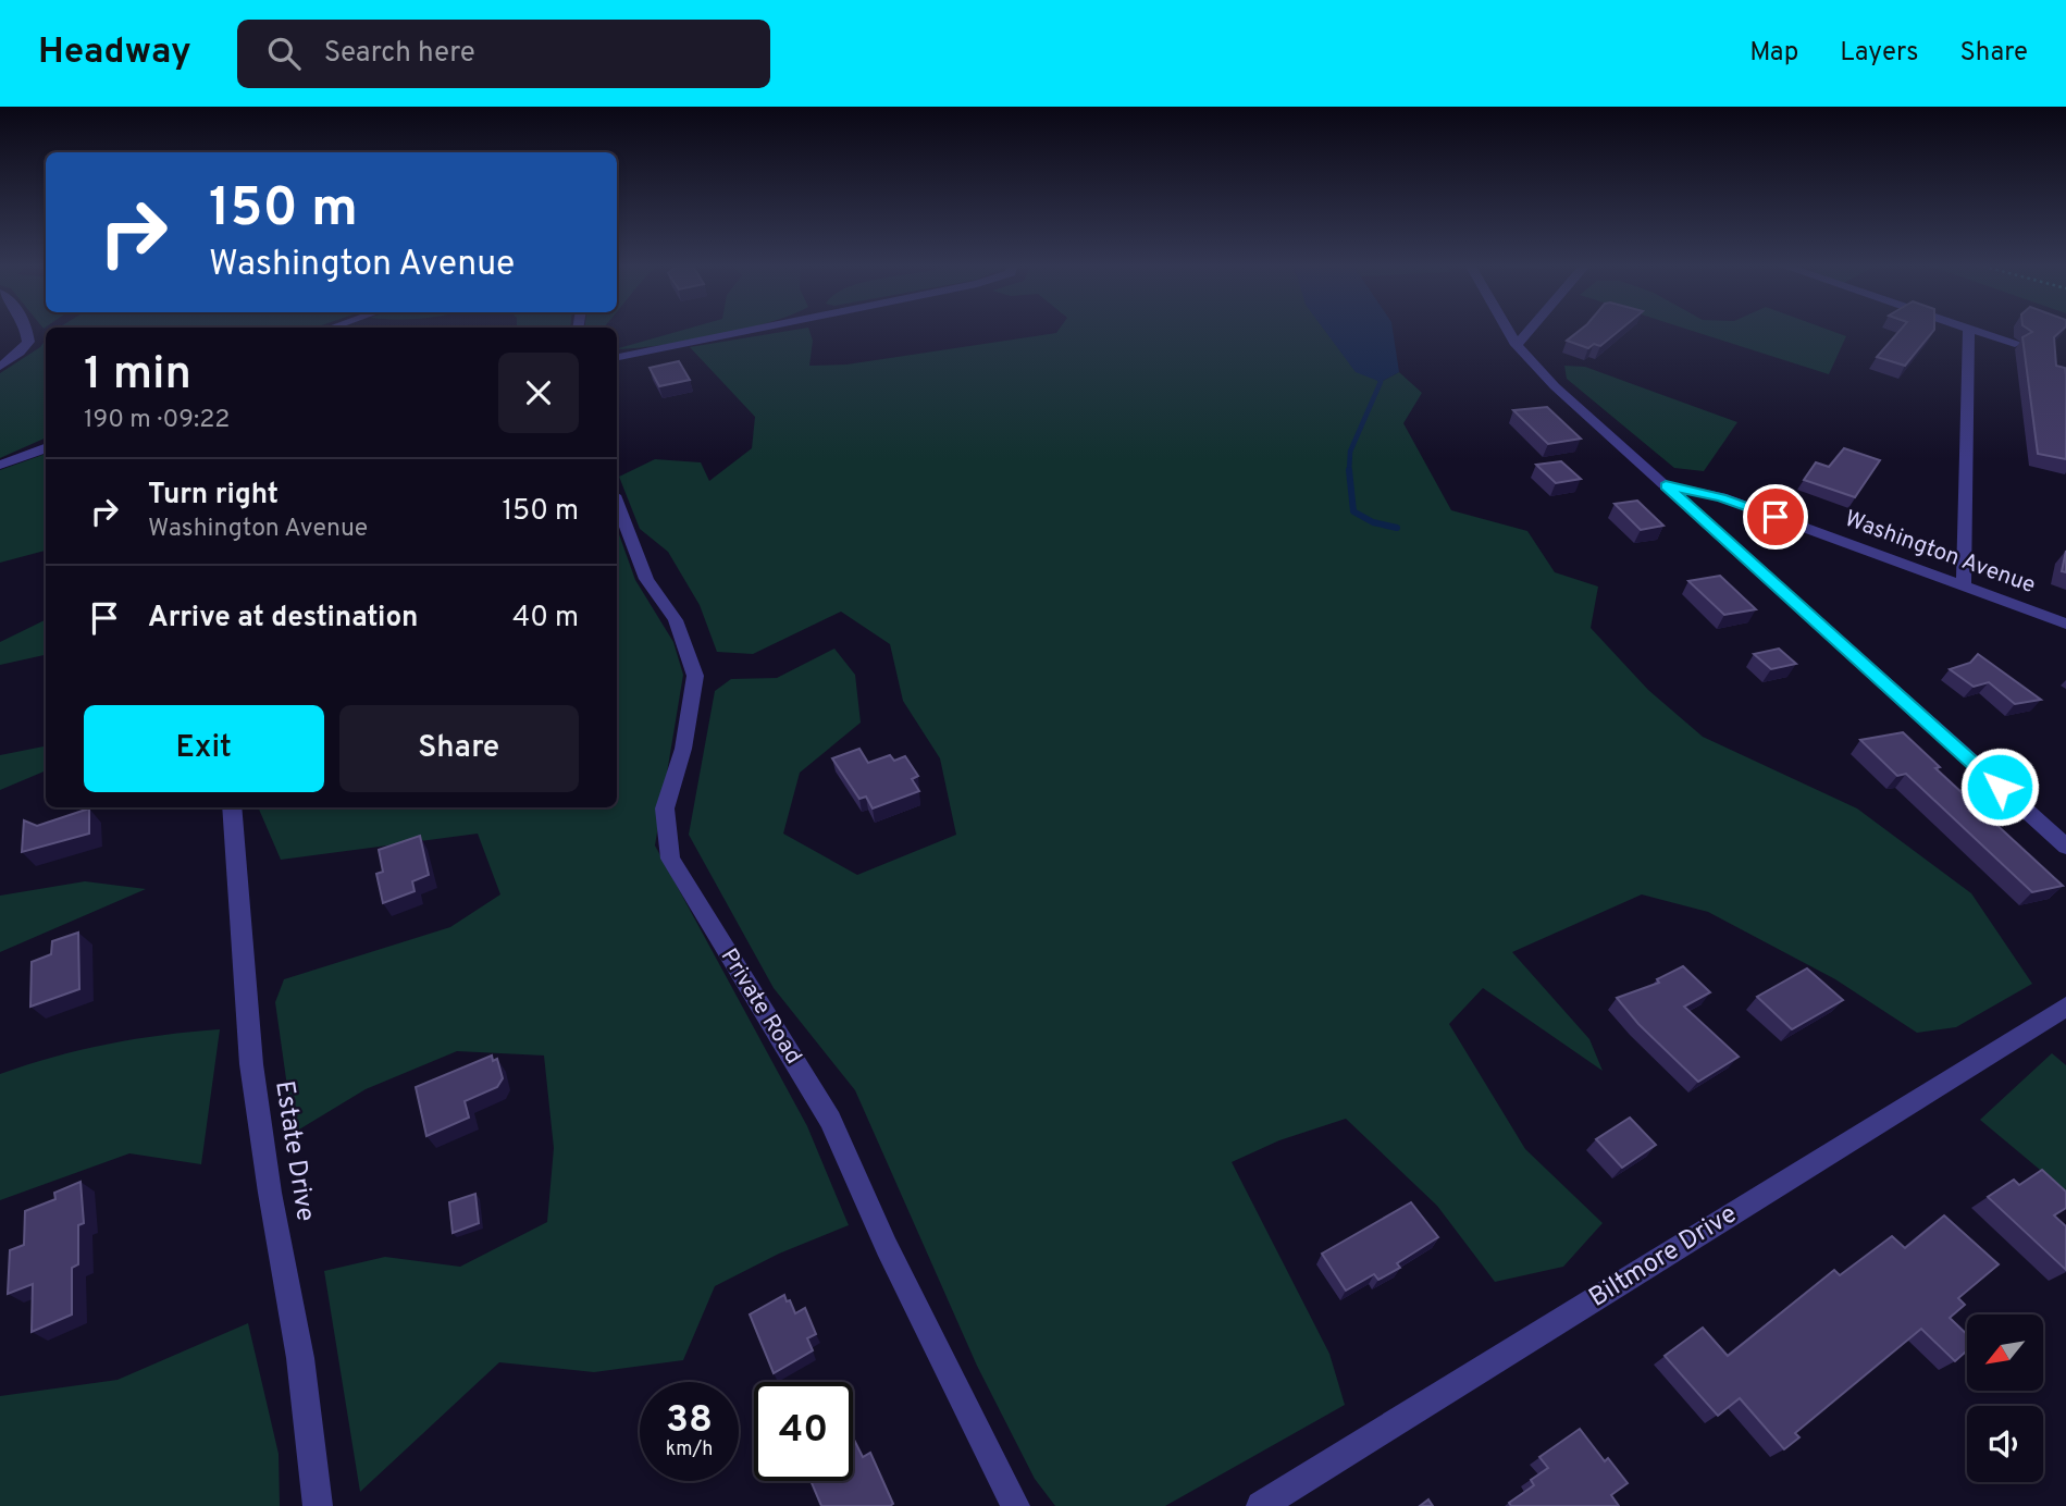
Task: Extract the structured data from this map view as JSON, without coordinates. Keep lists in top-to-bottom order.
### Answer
{
  "streets": {
    "street": [
      "Washington Avenue",
      "Private Road",
      "Estate Drive",
      "Biltmore Drive"
    ]
  },
  "north": "bottom left",
  "page": {
    "header": "Headway",
    "search": "Search here",
    "nav": ["Map", "Layers", "Share"],
    "turn": ["150 m", "Washington Avenue"],
    "heading": ["1 min", "190 m · 09:22"],
    "list": [
      {
        "name": "Turn right",
        "note": "Washington Avenue",
        "value": "150 m"
      },
      {
        "name": "Arrive at destination",
        "value": "40 m"
      }
    ],
    "buttons": ["Exit", "Share"],
    "speed": "38 km/h",
    "limit": "40"
  }
}
